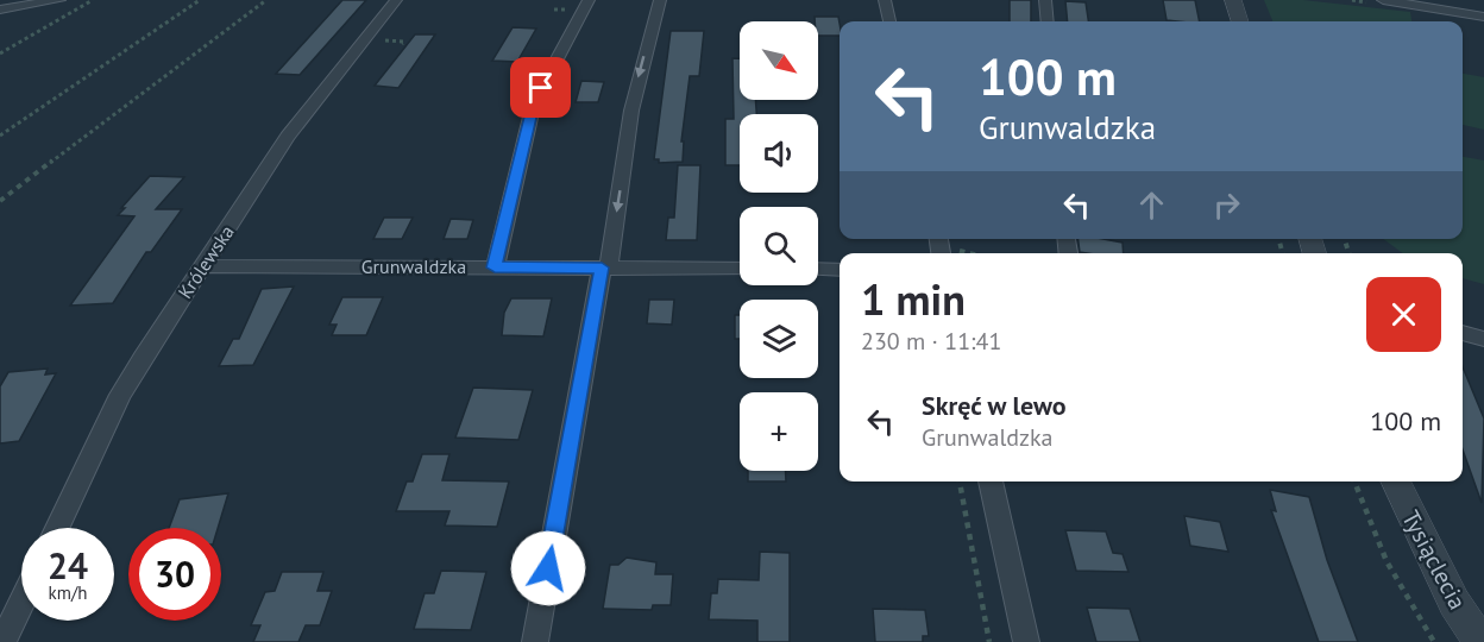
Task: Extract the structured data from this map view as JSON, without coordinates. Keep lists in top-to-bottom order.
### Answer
{
  "streets": {
    "street": ["Królewska", "Grunwaldzka", "Tysiąclecia"]
  },
  "crossings": [
    ["Królewska", "Grunwaldzka"]
  ],
  "north": "bottom right",
  "page": {
    "map_buttons": "+",
    "turn": ["100 m", "Grunwaldzka"],
    "heading": ["1 min", "230 m · 11:41"],
    "list": [
      {
        "name": "Skręć w lewo",
        "note": "Grunwaldzka",
        "value": "100 m"
      }
    ],
    "speed": "24 km/h",
    "limit": "30"
  }
}
